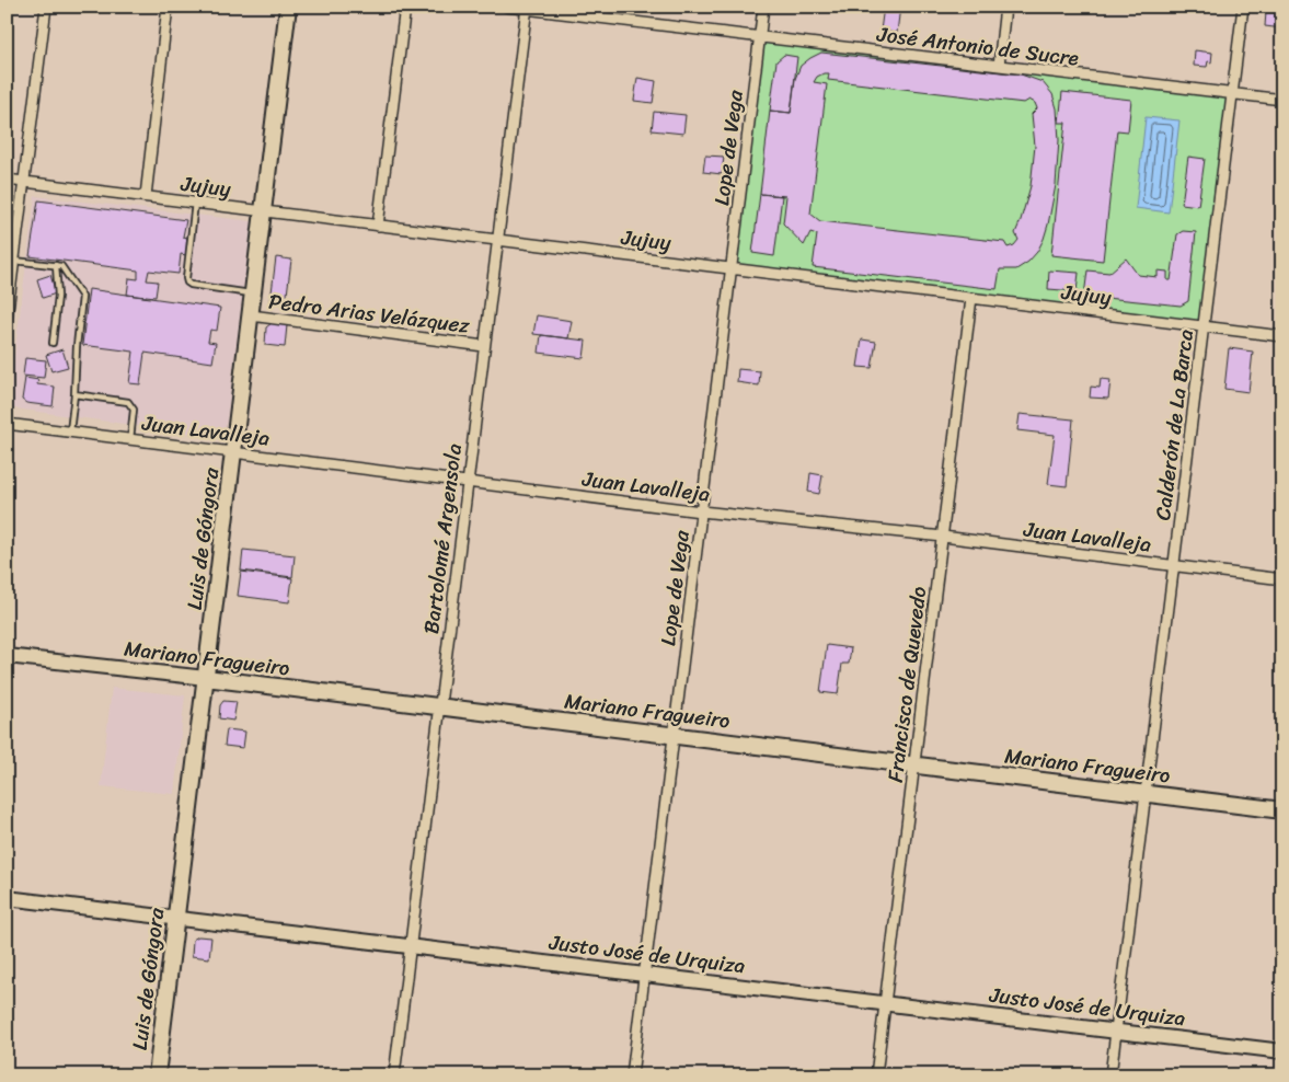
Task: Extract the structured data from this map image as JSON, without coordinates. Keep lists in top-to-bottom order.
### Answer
{
  "streets": {
    "main road": ["Luis de Góngora", "Mariano Fragueiro"],
    "street": [
      "José Antonio de Sucre",
      "Lope de Vega",
      "Jujuy",
      "Pedro Arias Velázquez",
      "Calderón de La Barca",
      "Juan Lavalleja",
      "Bartolomé Argensola",
      "Francisco de Quevedo",
      "Justo José de Urquiza"
    ]
  },
  "crossings": [
    ["José Antonio de Sucre", "Lope de Vega"],
    ["José Antonio de Sucre", "Calderón de La Barca"],
    ["José Antonio de Sucre", "Bartolomé Argensola"],
    ["Lope de Vega", "Jujuy"],
    ["Lope de Vega", "Juan Lavalleja"],
    ["Lope de Vega", "Mariano Fragueiro"],
    ["Lope de Vega", "Justo José de Urquiza"],
    ["Jujuy", "Calderón de La Barca"],
    ["Jujuy", "Luis de Góngora"],
    ["Jujuy", "Bartolomé Argensola"],
    ["Jujuy", "Francisco de Quevedo"],
    ["Pedro Arias Velázquez", "Luis de Góngora"],
    ["Pedro Arias Velázquez", "Bartolomé Argensola"],
    ["Calderón de La Barca", "Juan Lavalleja"],
    ["Calderón de La Barca", "Mariano Fragueiro"],
    ["Calderón de La Barca", "Justo José de Urquiza"],
    ["Juan Lavalleja", "Luis de Góngora"],
    ["Juan Lavalleja", "Bartolomé Argensola"],
    ["Juan Lavalleja", "Francisco de Quevedo"],
    ["Luis de Góngora", "Mariano Fragueiro"],
    ["Luis de Góngora", "Justo José de Urquiza"],
    ["Bartolomé Argensola", "Mariano Fragueiro"],
    ["Bartolomé Argensola", "Justo José de Urquiza"],
    ["Mariano Fragueiro", "Francisco de Quevedo"],
    ["Francisco de Quevedo", "Justo José de Urquiza"]
  ]
}
